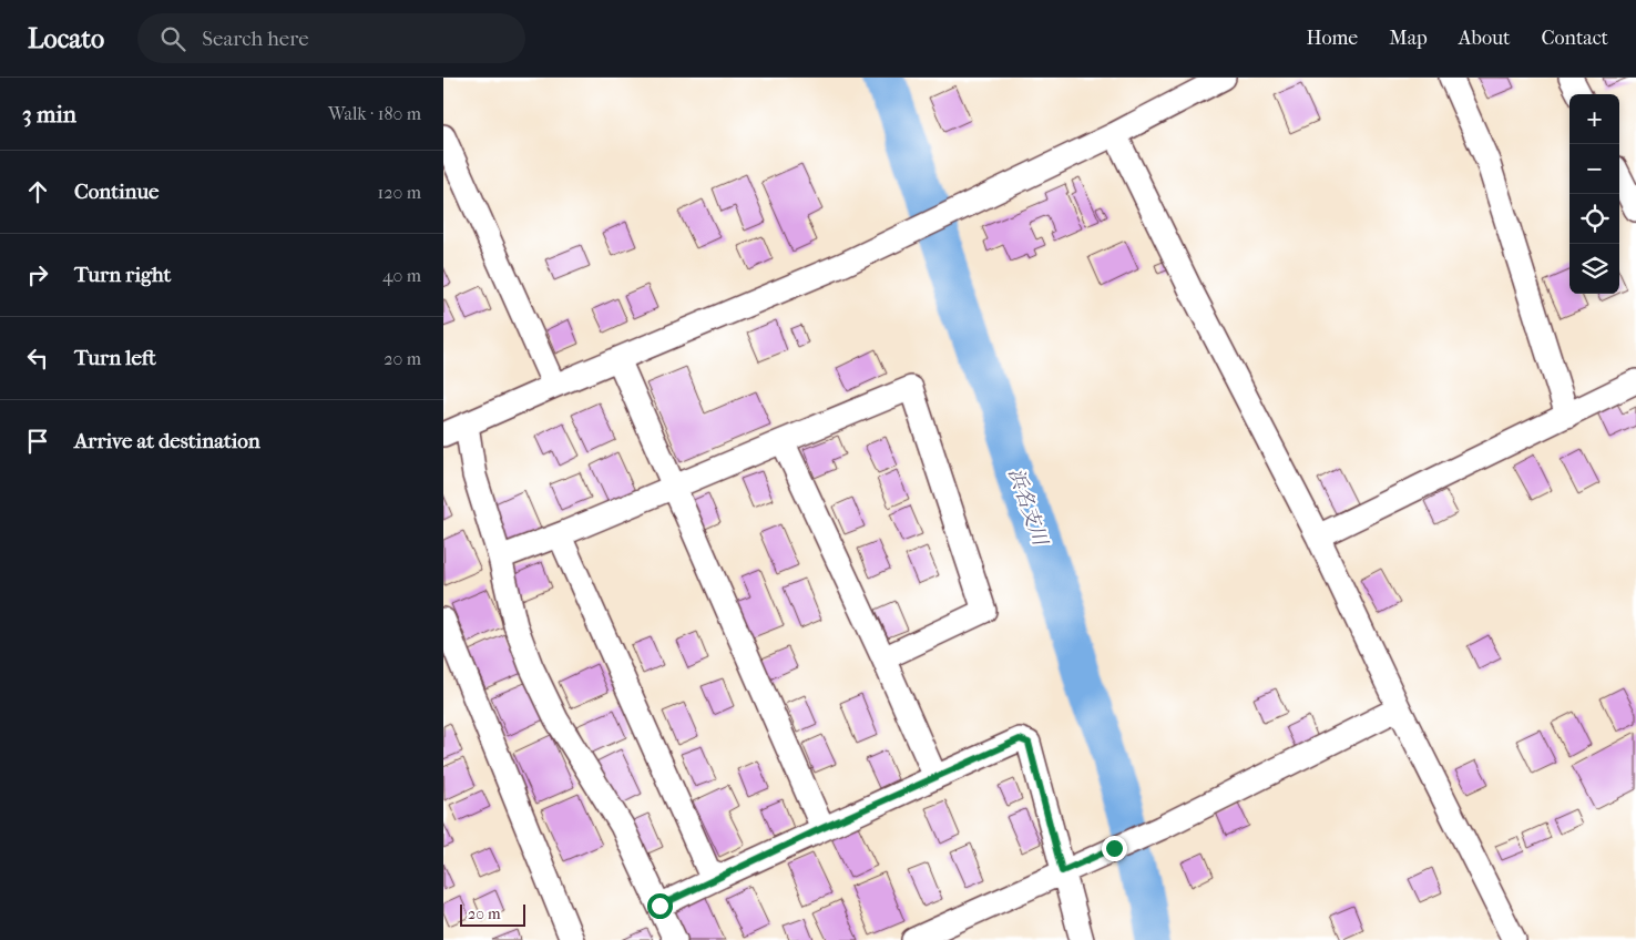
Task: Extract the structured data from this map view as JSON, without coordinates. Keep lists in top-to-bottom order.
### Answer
{
  "water": ["浜名支川"],
  "scale_bar": "20 m",
  "page": {
    "header": "Locato",
    "search": "Search here",
    "nav": [
      "Home",
      "Map",
      "About",
      "Contact"
    ],
    "heading": ["3 min", "Walk · 180 m"],
    "map_buttons": ["+", "−"],
    "list": [
      ["Continue", "120 m"],
      ["Turn right", "40 m"],
      ["Turn left", "20 m"],
      "Arrive at destination"
    ],
    "scale": "20 m"
  }
}
